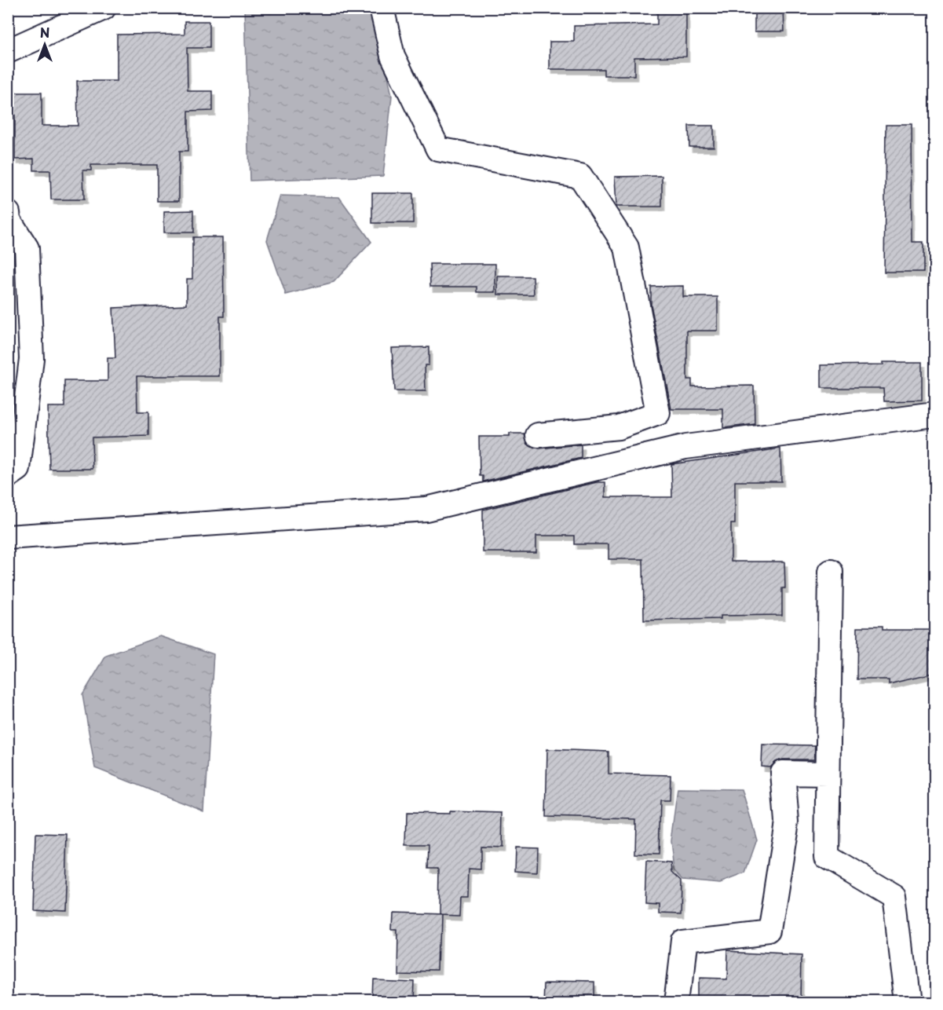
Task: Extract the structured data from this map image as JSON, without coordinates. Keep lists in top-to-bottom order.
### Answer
{
  "north": "top"
}
